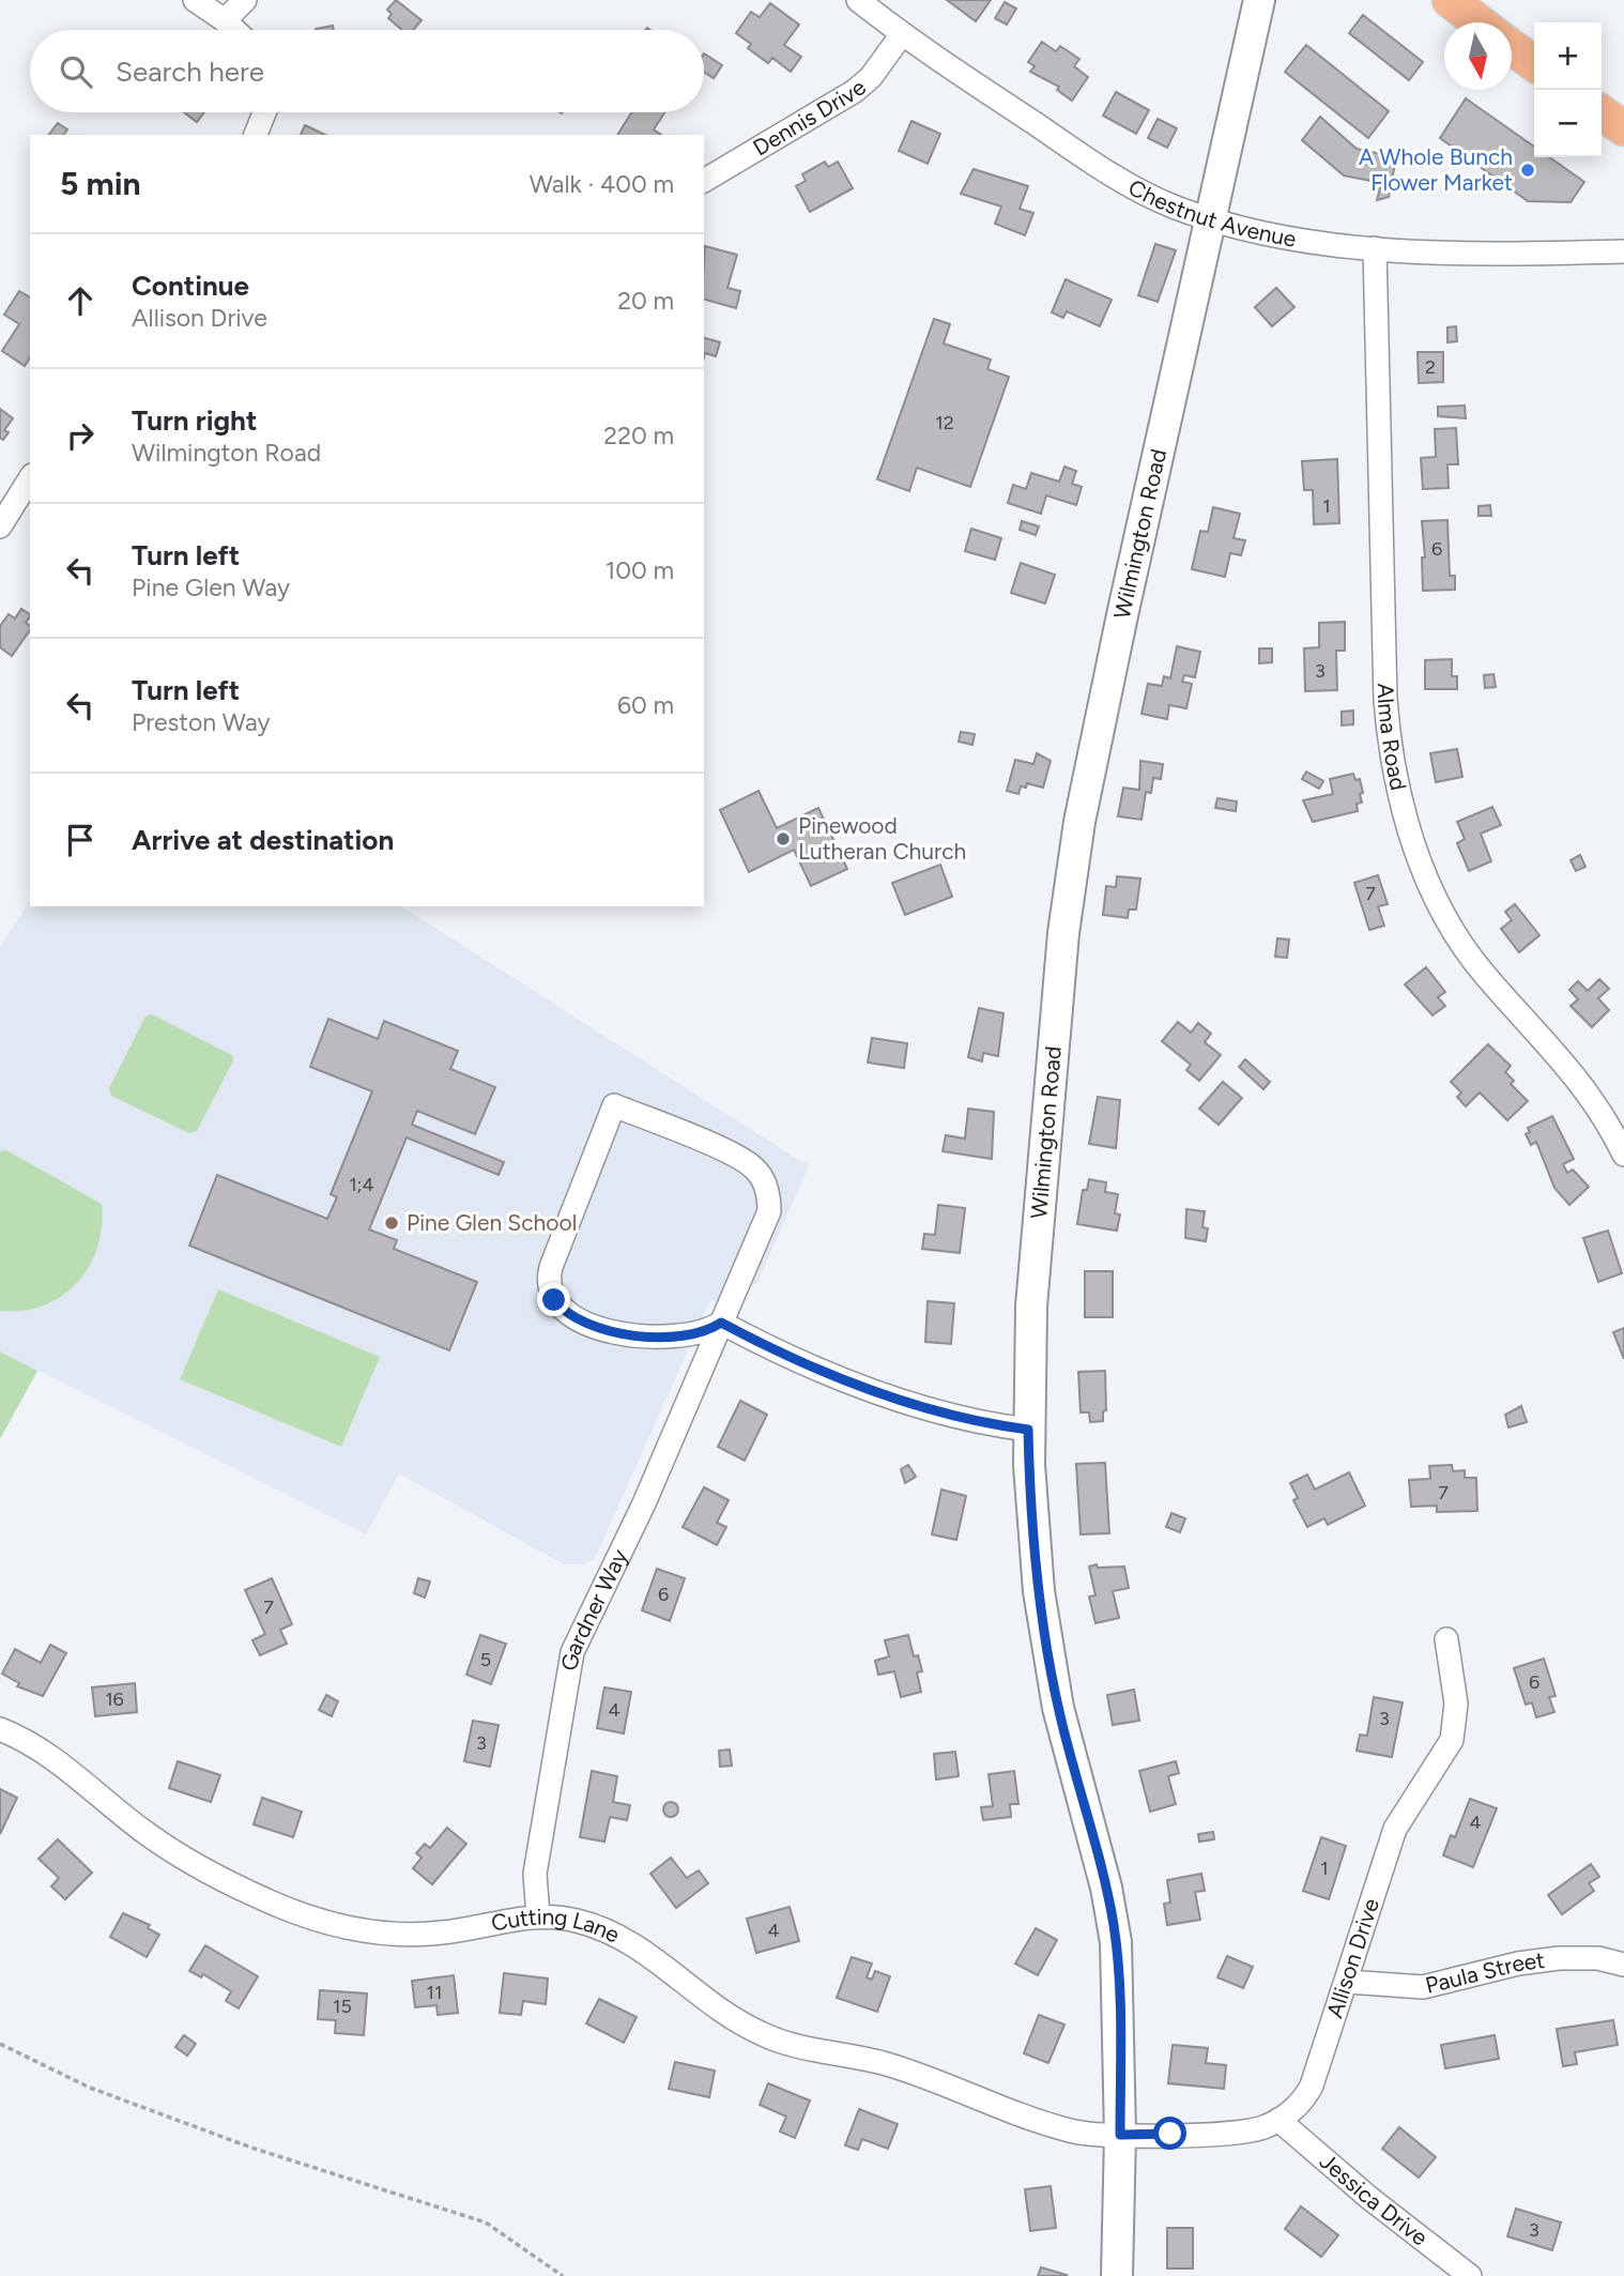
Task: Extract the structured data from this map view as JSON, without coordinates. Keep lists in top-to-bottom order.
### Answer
{
  "streets": {
    "main road": ["Wilmington Road"],
    "street": [
      "Dennis Drive",
      "Chestnut Avenue",
      "Alma Road",
      "Gardner Way",
      "Cutting Lane",
      "Allison Drive",
      "Paula Street",
      "Jessica Drive"
    ]
  },
  "crossings": [
    ["Dennis Drive", "Chestnut Avenue"],
    ["Chestnut Avenue", "Wilmington Road"],
    ["Chestnut Avenue", "Alma Road"],
    ["Wilmington Road", "Cutting Lane"],
    ["Wilmington Road", "Allison Drive"],
    ["Gardner Way", "Cutting Lane"],
    ["Cutting Lane", "Allison Drive"],
    ["Allison Drive", "Paula Street"],
    ["Allison Drive", "Jessica Drive"]
  ],
  "places": ["A Whole Bunch Flower Market", "Pinewood Lutheran Church", "Pine Glen School"],
  "house_numbers": [
    "2",
    "12",
    "1",
    "6",
    "3",
    "7",
    "1;4",
    "7",
    "6",
    "7",
    "5",
    "6",
    "16",
    "4",
    "3",
    "3",
    "4",
    "1",
    "4",
    "11",
    "15",
    "3"
  ],
  "north": "bottom",
  "page": {
    "map_buttons": ["+", "−"],
    "search": "Search here",
    "heading": ["5 min", "Walk · 400 m"],
    "list": [
      ["Continue", "Allison Drive", "20 m"],
      ["Turn right", "Wilmington Road", "220 m"],
      ["Turn left", "Pine Glen Way", "100 m"],
      ["Turn left", "Preston Way", "60 m"],
      "Arrive at destination"
    ]
  }
}
